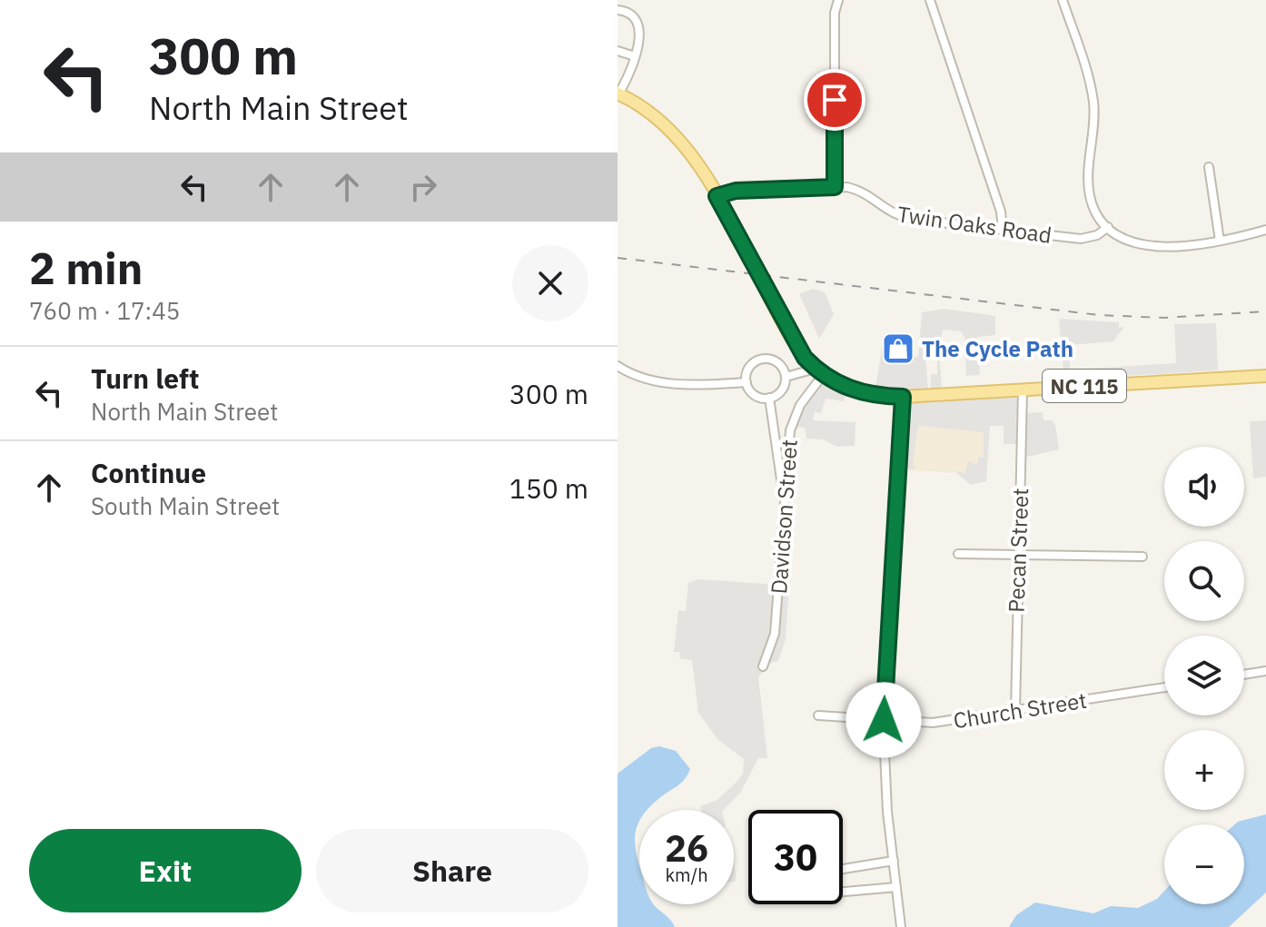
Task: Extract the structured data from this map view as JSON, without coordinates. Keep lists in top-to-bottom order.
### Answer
{
  "streets": {
    "main road": ["NC 115"],
    "street": [
      "Twin Oaks Road",
      "Davidson Street",
      "Pecan Street",
      "Church Street"
    ]
  },
  "crossings": [
    ["Twin Oaks Road", "NC 115"],
    ["NC 115", "Davidson Street"],
    ["NC 115", "Pecan Street"],
    ["Pecan Street", "Church Street"]
  ],
  "places": {
    "shop": ["The Cycle Path"]
  },
  "page": {
    "turn": ["300 m", "North Main Street"],
    "heading": ["2 min", "760 m · 17:45"],
    "list": [
      {
        "name": "Turn left",
        "note": "North Main Street",
        "value": "300 m"
      },
      {
        "name": "Continue",
        "note": "South Main Street",
        "value": "150 m"
      }
    ],
    "map_buttons": ["+", "−"],
    "speed": "26 km/h",
    "limit": "30",
    "buttons": ["Exit", "Share"]
  }
}
